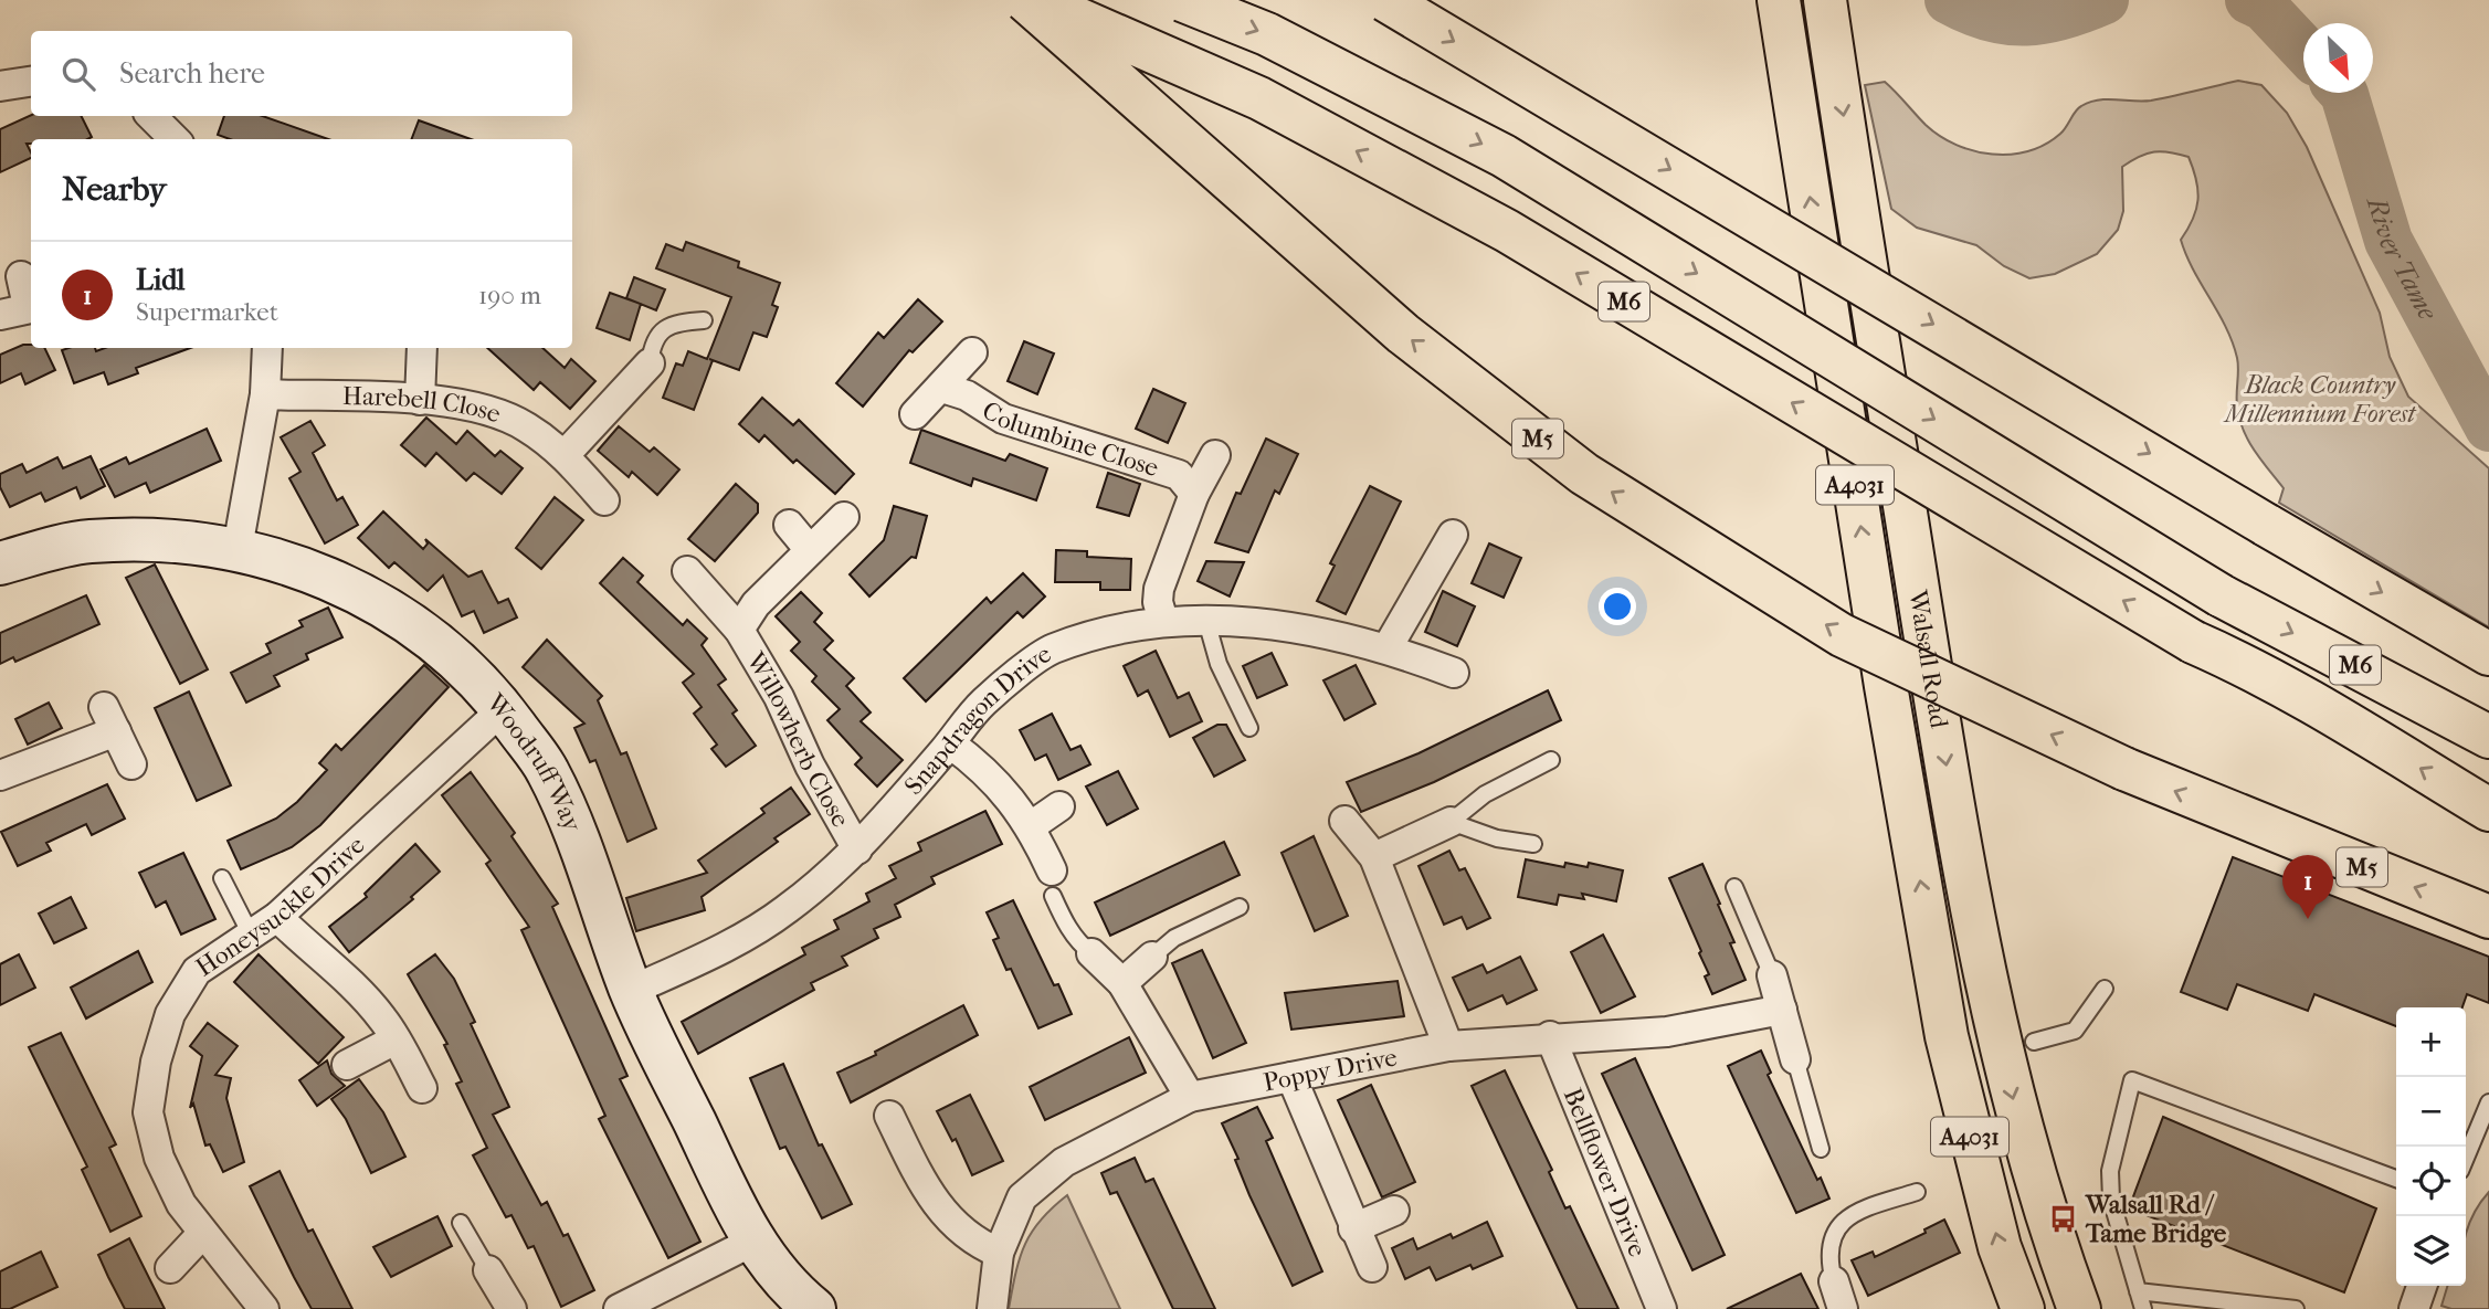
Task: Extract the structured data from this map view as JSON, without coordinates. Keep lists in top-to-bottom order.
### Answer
{
  "streets": {
    "main road": [
      "M6",
      "M5",
      "A4031",
      "Walsall Road"
    ],
    "street": [
      "Harebell Close",
      "Columbine Close",
      "Snapdragon Drive",
      "Willowherb Close",
      "Woodruff Way",
      "Honeysuckle Drive",
      "Poppy Drive",
      "Bellflower Drive"
    ]
  },
  "crossings": [
    ["Snapdragon Drive", "Willowherb Close"],
    ["Snapdragon Drive", "Woodruff Way"],
    ["Woodruff Way", "Honeysuckle Drive"],
    ["Poppy Drive", "Bellflower Drive"]
  ],
  "water": ["River Tame"],
  "parks": ["Black Country Millennium Forest"],
  "places": {
    "bus stop": ["Walsall Rd / Tame Bridge"]
  },
  "north": "bottom right",
  "page": {
    "search": "Search here",
    "heading": "Nearby",
    "list": [
      {
        "mark": "1",
        "name": "Lidl",
        "note": "Supermarket",
        "value": "190 m"
      }
    ],
    "pins": "1",
    "map_buttons": ["+", "−"]
  }
}
